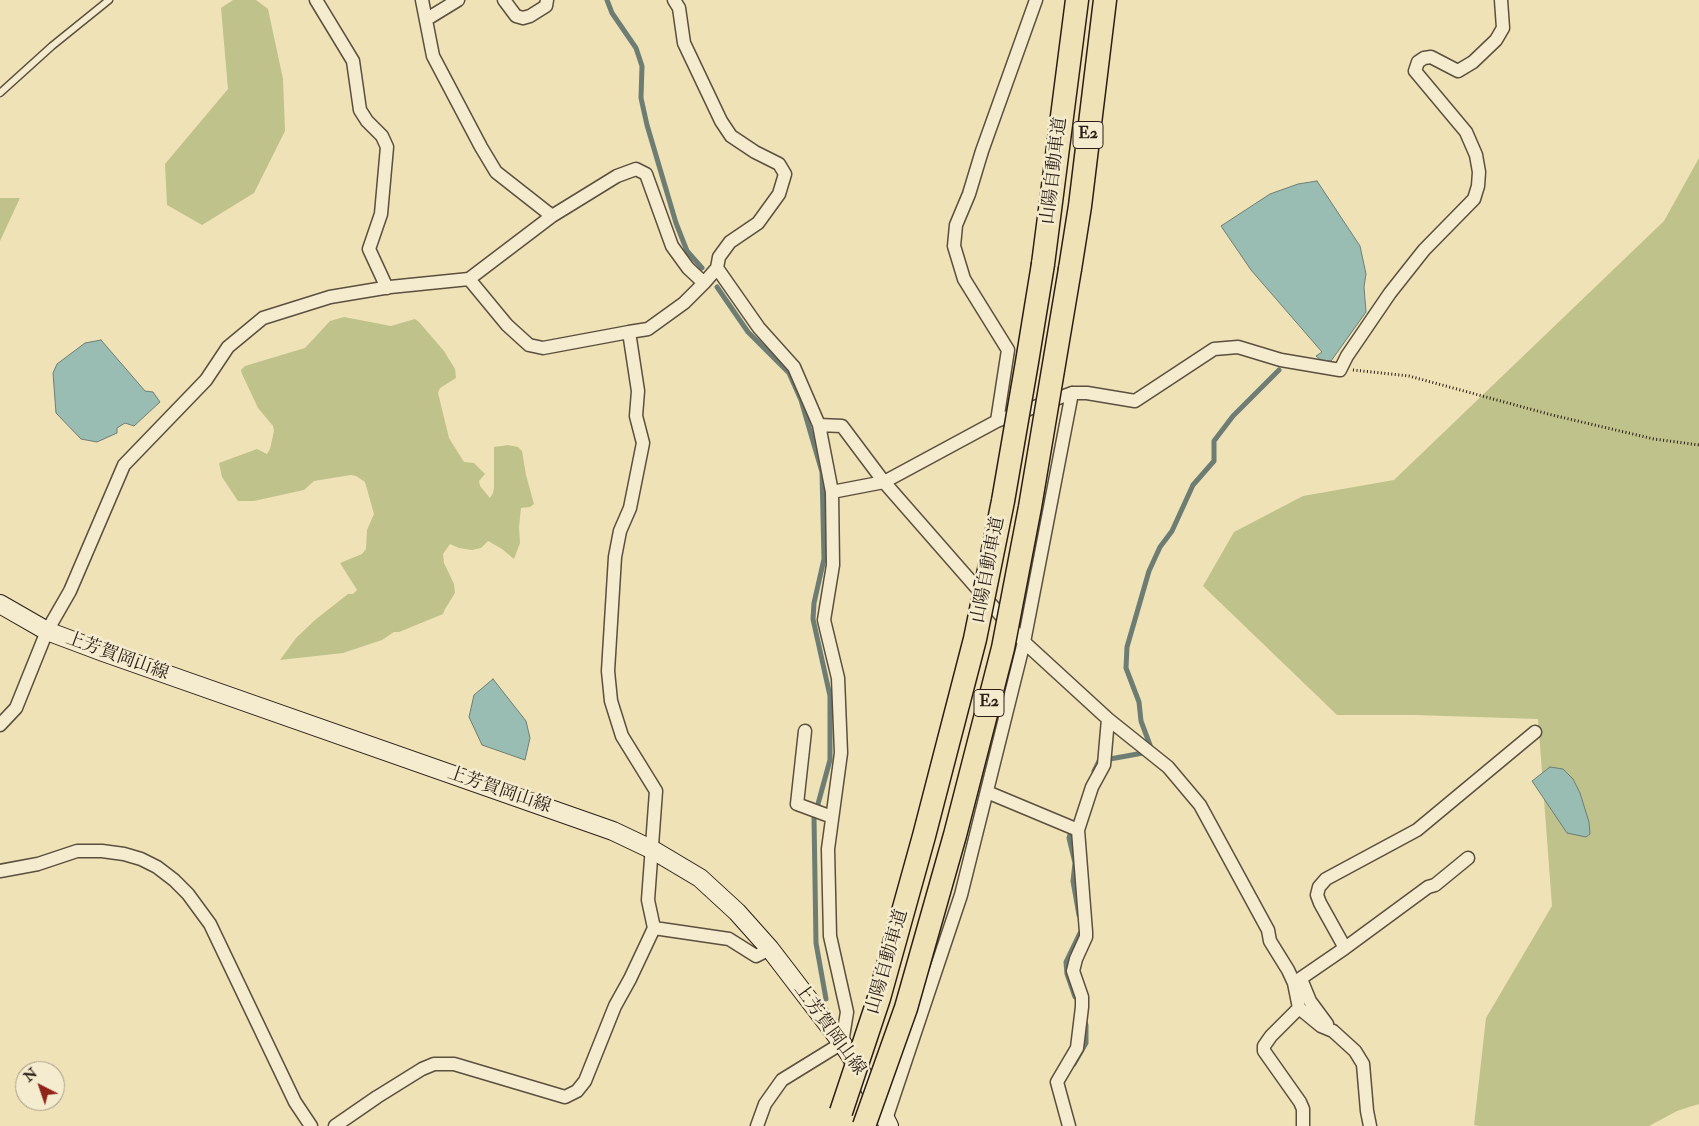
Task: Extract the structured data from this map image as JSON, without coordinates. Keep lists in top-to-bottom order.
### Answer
{
  "streets": {
    "highway": ["E2", "山陽自動車道"],
    "main road": ["上芳賀岡山線"]
  },
  "north": "top left"
}
